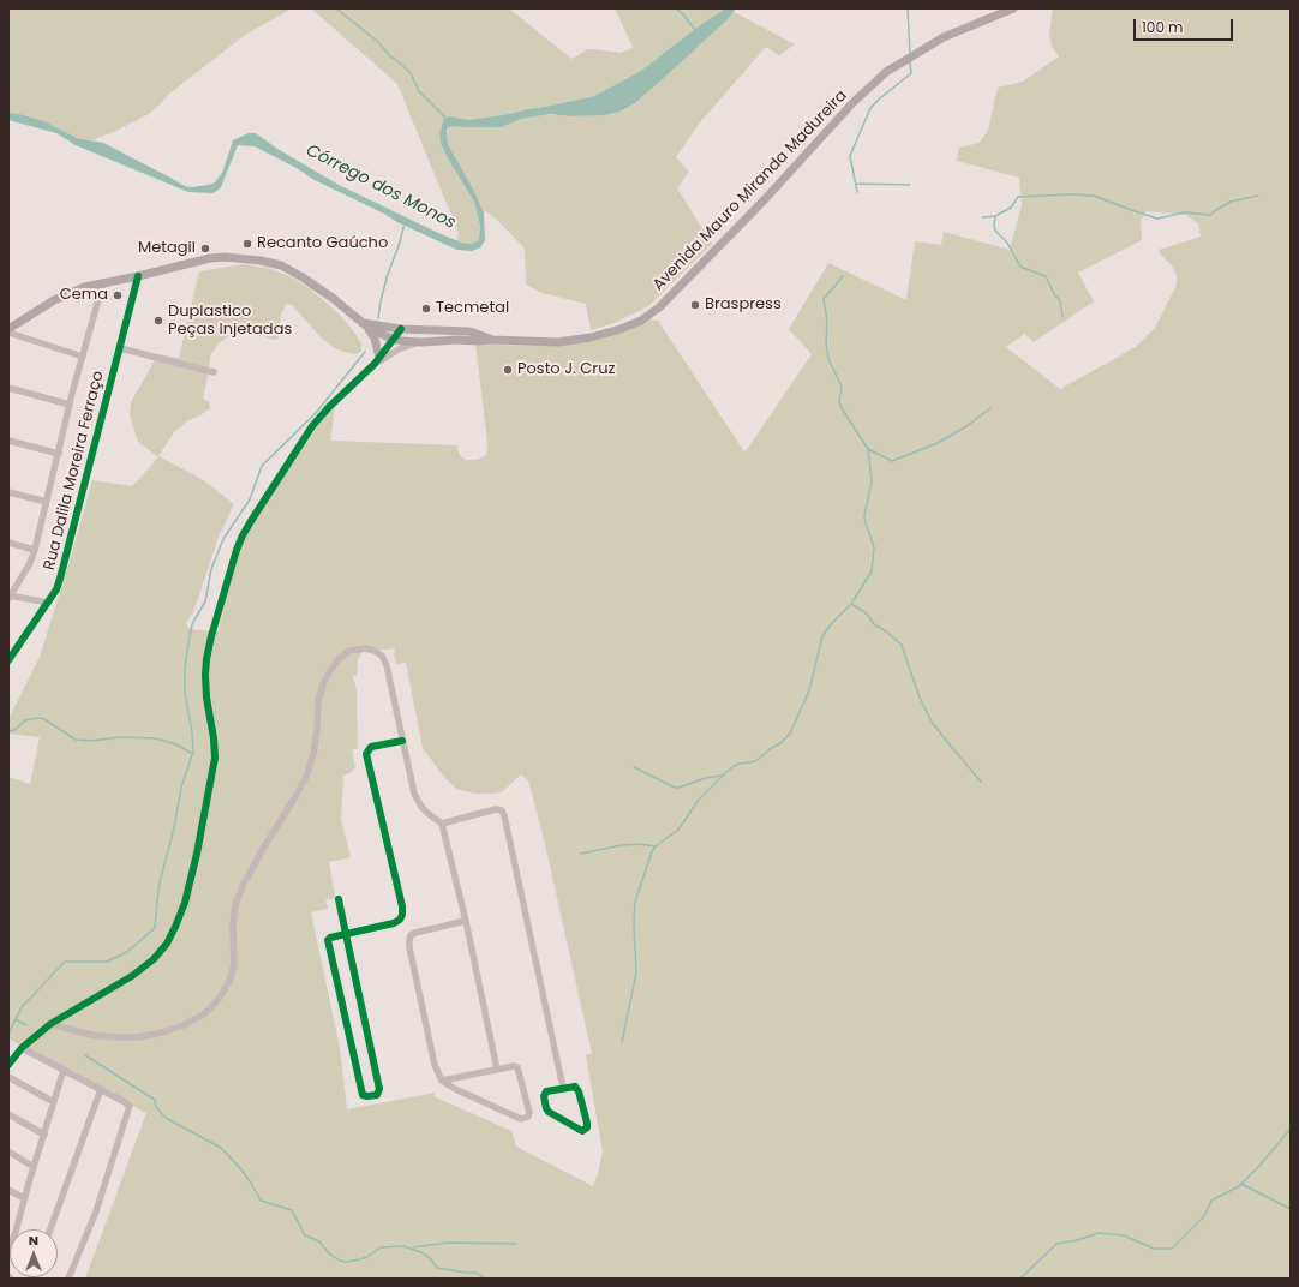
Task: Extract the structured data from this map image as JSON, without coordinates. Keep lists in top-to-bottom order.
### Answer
{
  "streets": {
    "main road": ["Avenida Mauro Miranda Madureira"],
    "street": ["Rua Dalila Moreira Ferraço"]
  },
  "crossings": [
    ["Avenida Mauro Miranda Madureira", "Rua Dalila Moreira Ferraço"]
  ],
  "water": ["Córrego dos Monos"],
  "places": [
    "Recanto Gaúcho",
    "Metagil",
    "Cema",
    "Braspress",
    "Tecmetal",
    "Duplastico Peças Injetadas",
    "Posto J. Cruz"
  ],
  "scale_bar": "100 m",
  "north": "top"
}
